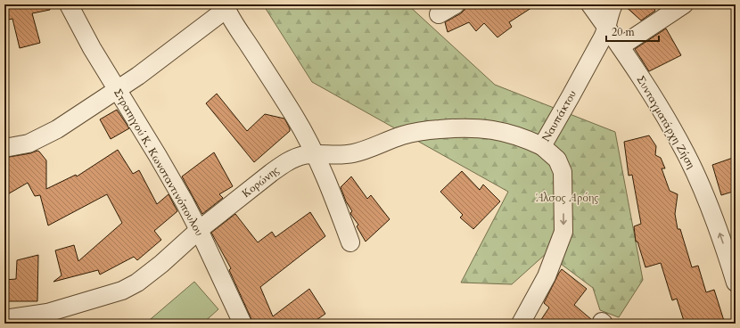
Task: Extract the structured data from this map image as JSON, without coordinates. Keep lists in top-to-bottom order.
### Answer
{
  "streets": {
    "street": [
      "Ναυπάκτου",
      "Συνταγματάρχη Ζήση",
      "Στρατηγού Κ. Κωνσταντινόπουλου",
      "Κορώνης"
    ]
  },
  "crossings": [
    ["Ναυπάκτου", "Συνταγματάρχη Ζήση"],
    ["Ναυπάκτου", "Κορώνης"],
    ["Στρατηγού Κ. Κωνσταντινόπουλου", "Κορώνης"]
  ],
  "one_way": ["Ναυπάκτου", "Συνταγματάρχη Ζήση"],
  "parks": ["Άλσος Αρόης"],
  "scale_bar": "20 m"
}
